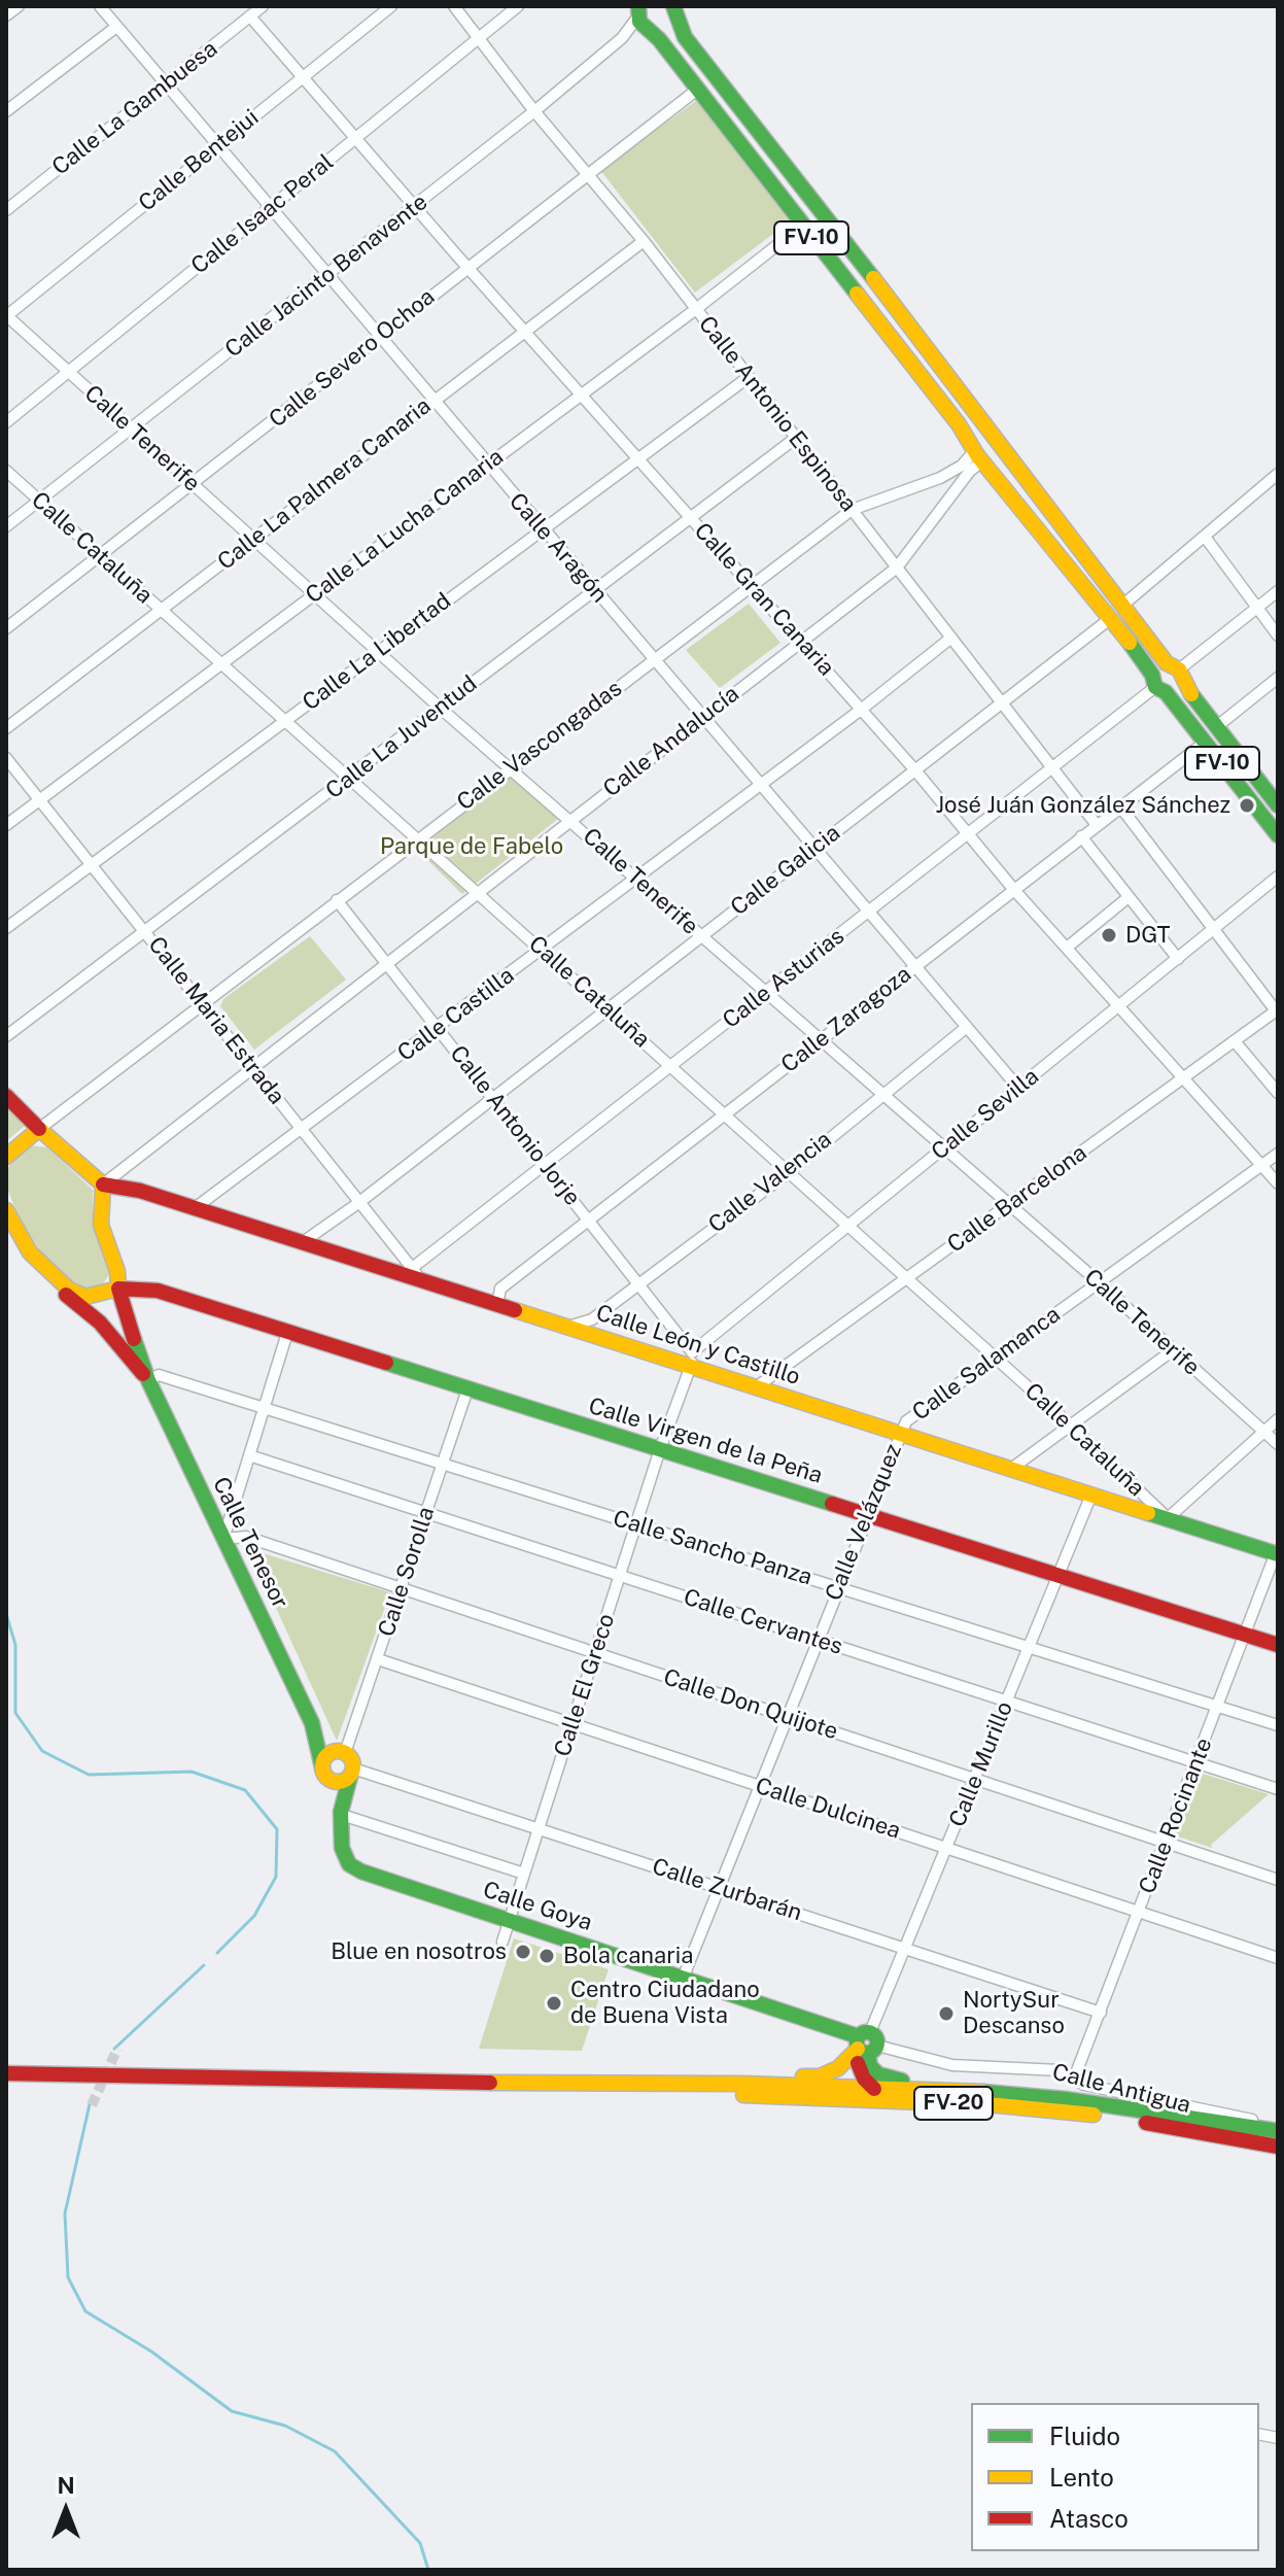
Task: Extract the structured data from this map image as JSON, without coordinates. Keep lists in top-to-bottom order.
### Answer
{
  "streets": {
    "main road": [
      "FV-10",
      "Calle León y Castillo",
      "Calle Virgen de la Peña",
      "Calle Tenesor",
      "Calle Goya",
      "FV-20"
    ],
    "street": [
      "Calle La Gambuesa",
      "Calle Bentejui",
      "Calle Isaac Peral",
      "Calle Jacinto Benavente",
      "Calle Severo Ochoa",
      "Calle Antonio Espinosa",
      "Calle Tenerife",
      "Calle La Palmera Canaria",
      "Calle La Lucha Canaria",
      "Calle Cataluña",
      "Calle Aragón",
      "Calle Gran Canaria",
      "Calle La Libertad",
      "Calle La Juventud",
      "Calle Andalucía",
      "Calle Vascongadas",
      "Calle Galicia",
      "Calle Asturias",
      "Calle Castilla",
      "Calle Zaragoza",
      "Calle Maria Estrada",
      "Calle Sevilla",
      "Calle Antonio Jorje",
      "Calle Valencia",
      "Calle Barcelona",
      "Calle Salamanca",
      "Calle Velázquez",
      "Calle Sancho Panza",
      "Calle Sorolla",
      "Calle Cervantes",
      "Calle El Greco",
      "Calle Don Quijote",
      "Calle Murillo",
      "Calle Dulcinea",
      "Calle Rocinante",
      "Calle Zurbarán",
      "Calle Antigua"
    ]
  },
  "crossings": [
    ["Calle La Gambuesa", "Calle Aragón"],
    ["Calle La Gambuesa", "Calle Gran Canaria"],
    ["Calle Bentejui", "Calle Tenerife"],
    ["Calle Bentejui", "Calle Aragón"],
    ["Calle Bentejui", "Calle Gran Canaria"],
    ["Calle Isaac Peral", "Calle Antonio Espinosa"],
    ["Calle Isaac Peral", "Calle Tenerife"],
    ["Calle Isaac Peral", "Calle Aragón"],
    ["Calle Isaac Peral", "Calle Gran Canaria"],
    ["FV-10", "Calle Jacinto Benavente"],
    ["FV-10", "Calle Severo Ochoa"],
    ["FV-10", "Calle La Lucha Canaria"],
    ["FV-10", "Calle Andalucía"],
    ["FV-10", "Calle Vascongadas"],
    ["FV-10", "Calle Galicia"],
    ["FV-10", "Calle Asturias"],
    ["FV-10", "Calle Zaragoza"],
    ["Calle Jacinto Benavente", "Calle Antonio Espinosa"],
    ["Calle Jacinto Benavente", "Calle Tenerife"],
    ["Calle Jacinto Benavente", "Calle Cataluña"],
    ["Calle Jacinto Benavente", "Calle Aragón"],
    ["Calle Jacinto Benavente", "Calle Gran Canaria"],
    ["Calle Severo Ochoa", "Calle Antonio Espinosa"],
    ["Calle Severo Ochoa", "Calle Tenerife"],
    ["Calle Severo Ochoa", "Calle Cataluña"],
    ["Calle Severo Ochoa", "Calle Aragón"],
    ["Calle Severo Ochoa", "Calle Gran Canaria"],
    ["Calle Antonio Espinosa", "Calle La Palmera Canaria"],
    ["Calle Antonio Espinosa", "Calle La Lucha Canaria"],
    ["Calle Antonio Espinosa", "Calle La Libertad"],
    ["Calle Antonio Espinosa", "Calle La Juventud"],
    ["Calle Antonio Espinosa", "Calle Andalucía"],
    ["Calle Antonio Espinosa", "Calle Vascongadas"],
    ["Calle Antonio Espinosa", "Calle Galicia"],
    ["Calle Antonio Espinosa", "Calle Asturias"],
    ["Calle Antonio Espinosa", "Calle Castilla"],
    ["Calle Antonio Espinosa", "Calle Zaragoza"],
    ["Calle Tenerife", "Calle La Palmera Canaria"],
    ["Calle Tenerife", "Calle La Lucha Canaria"],
    ["Calle Tenerife", "Calle La Libertad"],
    ["Calle Tenerife", "Calle La Juventud"],
    ["Calle Tenerife", "Calle Andalucía"],
    ["Calle Tenerife", "Calle Vascongadas"],
    ["Calle Tenerife", "Calle Galicia"],
    ["Calle Tenerife", "Calle Asturias"],
    ["Calle Tenerife", "Calle Castilla"],
    ["Calle Tenerife", "Calle Zaragoza"],
    ["Calle Tenerife", "Calle Sevilla"],
    ["Calle Tenerife", "Calle Valencia"],
    ["Calle Tenerife", "Calle Barcelona"],
    ["Calle Tenerife", "Calle Salamanca"],
    ["Calle La Palmera Canaria", "Calle Cataluña"],
    ["Calle La Palmera Canaria", "Calle Aragón"],
    ["Calle La Palmera Canaria", "Calle Gran Canaria"],
    ["Calle La Lucha Canaria", "Calle Cataluña"],
    ["Calle La Lucha Canaria", "Calle Aragón"],
    ["Calle La Lucha Canaria", "Calle Gran Canaria"],
    ["Calle La Lucha Canaria", "Calle Maria Estrada"],
    ["Calle Cataluña", "Calle La Libertad"],
    ["Calle Cataluña", "Calle La Juventud"],
    ["Calle Cataluña", "Calle Andalucía"],
    ["Calle Cataluña", "Calle Vascongadas"],
    ["Calle Cataluña", "Calle Galicia"],
    ["Calle Cataluña", "Calle Asturias"],
    ["Calle Cataluña", "Calle Castilla"],
    ["Calle Cataluña", "Calle Zaragoza"],
    ["Calle Cataluña", "Calle Sevilla"],
    ["Calle Cataluña", "Calle Valencia"],
    ["Calle Cataluña", "Calle Barcelona"],
    ["Calle Cataluña", "Calle León y Castillo"],
    ["Calle Cataluña", "Calle Salamanca"],
    ["Calle Aragón", "Calle La Libertad"],
    ["Calle Aragón", "Calle La Juventud"],
    ["Calle Aragón", "Calle Andalucía"],
    ["Calle Aragón", "Calle Vascongadas"],
    ["Calle Aragón", "Calle Galicia"],
    ["Calle Aragón", "Calle Asturias"],
    ["Calle Aragón", "Calle Castilla"],
    ["Calle Aragón", "Calle Zaragoza"],
    ["Calle Aragón", "Calle Sevilla"],
    ["Calle Aragón", "Calle Valencia"],
    ["Calle Gran Canaria", "Calle La Libertad"],
    ["Calle Gran Canaria", "Calle La Juventud"],
    ["Calle Gran Canaria", "Calle Andalucía"],
    ["Calle Gran Canaria", "Calle Vascongadas"],
    ["Calle Gran Canaria", "Calle Galicia"],
    ["Calle Gran Canaria", "Calle Asturias"],
    ["Calle Gran Canaria", "Calle Castilla"],
    ["Calle Gran Canaria", "Calle Zaragoza"],
    ["Calle Gran Canaria", "Calle Sevilla"],
    ["Calle Gran Canaria", "Calle Barcelona"],
    ["Calle Gran Canaria", "Calle Salamanca"],
    ["Calle La Libertad", "Calle Maria Estrada"],
    ["Calle La Juventud", "Calle Maria Estrada"],
    ["Calle Andalucía", "Calle Vascongadas"],
    ["Calle Andalucía", "Calle Maria Estrada"],
    ["Calle Andalucía", "Calle Antonio Jorje"],
    ["Calle Andalucía", "Calle León y Castillo"],
    ["Calle Andalucía", "Calle Tenesor"],
    ["Calle Vascongadas", "Calle Maria Estrada"],
    ["Calle Vascongadas", "Calle Antonio Jorje"],
    ["Calle Galicia", "Calle Maria Estrada"],
    ["Calle Galicia", "Calle Antonio Jorje"],
    ["Calle Galicia", "Calle León y Castillo"],
    ["Calle Asturias", "Calle Maria Estrada"],
    ["Calle Asturias", "Calle Antonio Jorje"],
    ["Calle Castilla", "Calle Maria Estrada"],
    ["Calle Castilla", "Calle Antonio Jorje"],
    ["Calle Castilla", "Calle León y Castillo"],
    ["Calle Zaragoza", "Calle Antonio Jorje"],
    ["Calle Zaragoza", "Calle León y Castillo"],
    ["Calle Maria Estrada", "Calle León y Castillo"],
    ["Calle Sevilla", "Calle Antonio Jorje"],
    ["Calle Sevilla", "Calle León y Castillo"],
    ["Calle Sevilla", "Calle El Greco"],
    ["Calle Antonio Jorje", "Calle Valencia"],
    ["Calle Antonio Jorje", "Calle León y Castillo"],
    ["Calle Antonio Jorje", "Calle El Greco"],
    ["Calle Valencia", "Calle León y Castillo"],
    ["Calle Barcelona", "Calle León y Castillo"],
    ["Calle León y Castillo", "Calle Salamanca"],
    ["Calle León y Castillo", "Calle Velázquez"],
    ["Calle León y Castillo", "Calle Tenesor"],
    ["Calle León y Castillo", "Calle El Greco"],
    ["Calle León y Castillo", "Calle Murillo"],
    ["Calle León y Castillo", "Calle Rocinante"],
    ["Calle Salamanca", "Calle Velázquez"],
    ["Calle Virgen de la Peña", "Calle Velázquez"],
    ["Calle Virgen de la Peña", "Calle Tenesor"],
    ["Calle Virgen de la Peña", "Calle Sorolla"],
    ["Calle Virgen de la Peña", "Calle El Greco"],
    ["Calle Virgen de la Peña", "Calle Murillo"],
    ["Calle Virgen de la Peña", "Calle Rocinante"],
    ["Calle Velázquez", "Calle Sancho Panza"],
    ["Calle Velázquez", "Calle Cervantes"],
    ["Calle Velázquez", "Calle Don Quijote"],
    ["Calle Velázquez", "Calle Dulcinea"],
    ["Calle Velázquez", "Calle Zurbarán"],
    ["Calle Velázquez", "Calle Goya"],
    ["Calle Tenesor", "Calle Sancho Panza"],
    ["Calle Tenesor", "Calle Sorolla"],
    ["Calle Tenesor", "Calle Don Quijote"],
    ["Calle Tenesor", "Calle Zurbarán"],
    ["Calle Tenesor", "Calle Goya"],
    ["Calle Sancho Panza", "Calle Sorolla"],
    ["Calle Sancho Panza", "Calle El Greco"],
    ["Calle Sancho Panza", "Calle Murillo"],
    ["Calle Sancho Panza", "Calle Rocinante"],
    ["Calle Sorolla", "Calle Cervantes"],
    ["Calle Sorolla", "Calle Don Quijote"],
    ["Calle Sorolla", "Calle Dulcinea"],
    ["Calle Cervantes", "Calle El Greco"],
    ["Calle Cervantes", "Calle Murillo"],
    ["Calle Cervantes", "Calle Rocinante"],
    ["Calle El Greco", "Calle Don Quijote"],
    ["Calle El Greco", "Calle Dulcinea"],
    ["Calle El Greco", "Calle Zurbarán"],
    ["Calle El Greco", "Calle Goya"],
    ["Calle Don Quijote", "Calle Murillo"],
    ["Calle Don Quijote", "Calle Rocinante"],
    ["Calle Murillo", "Calle Dulcinea"],
    ["Calle Murillo", "Calle Zurbarán"],
    ["Calle Murillo", "Calle Goya"],
    ["Calle Murillo", "Calle Antigua"],
    ["Calle Dulcinea", "Calle Rocinante"],
    ["Calle Rocinante", "Calle Zurbarán"],
    ["Calle Rocinante", "Calle Antigua"],
    ["Calle Zurbarán", "Calle Goya"],
    ["Calle Goya", "Calle Antigua"]
  ],
  "parks": ["Parque de Fabelo"],
  "places": [
    "José Juán González Sánchez",
    "DGT",
    "Blue en nosotros",
    "Bola canaria",
    "Centro Ciudadano de Buena Vista",
    "NortySur Descanso"
  ],
  "legend": ["Fluido", "Lento", "Atasco"],
  "north": "top"
}
